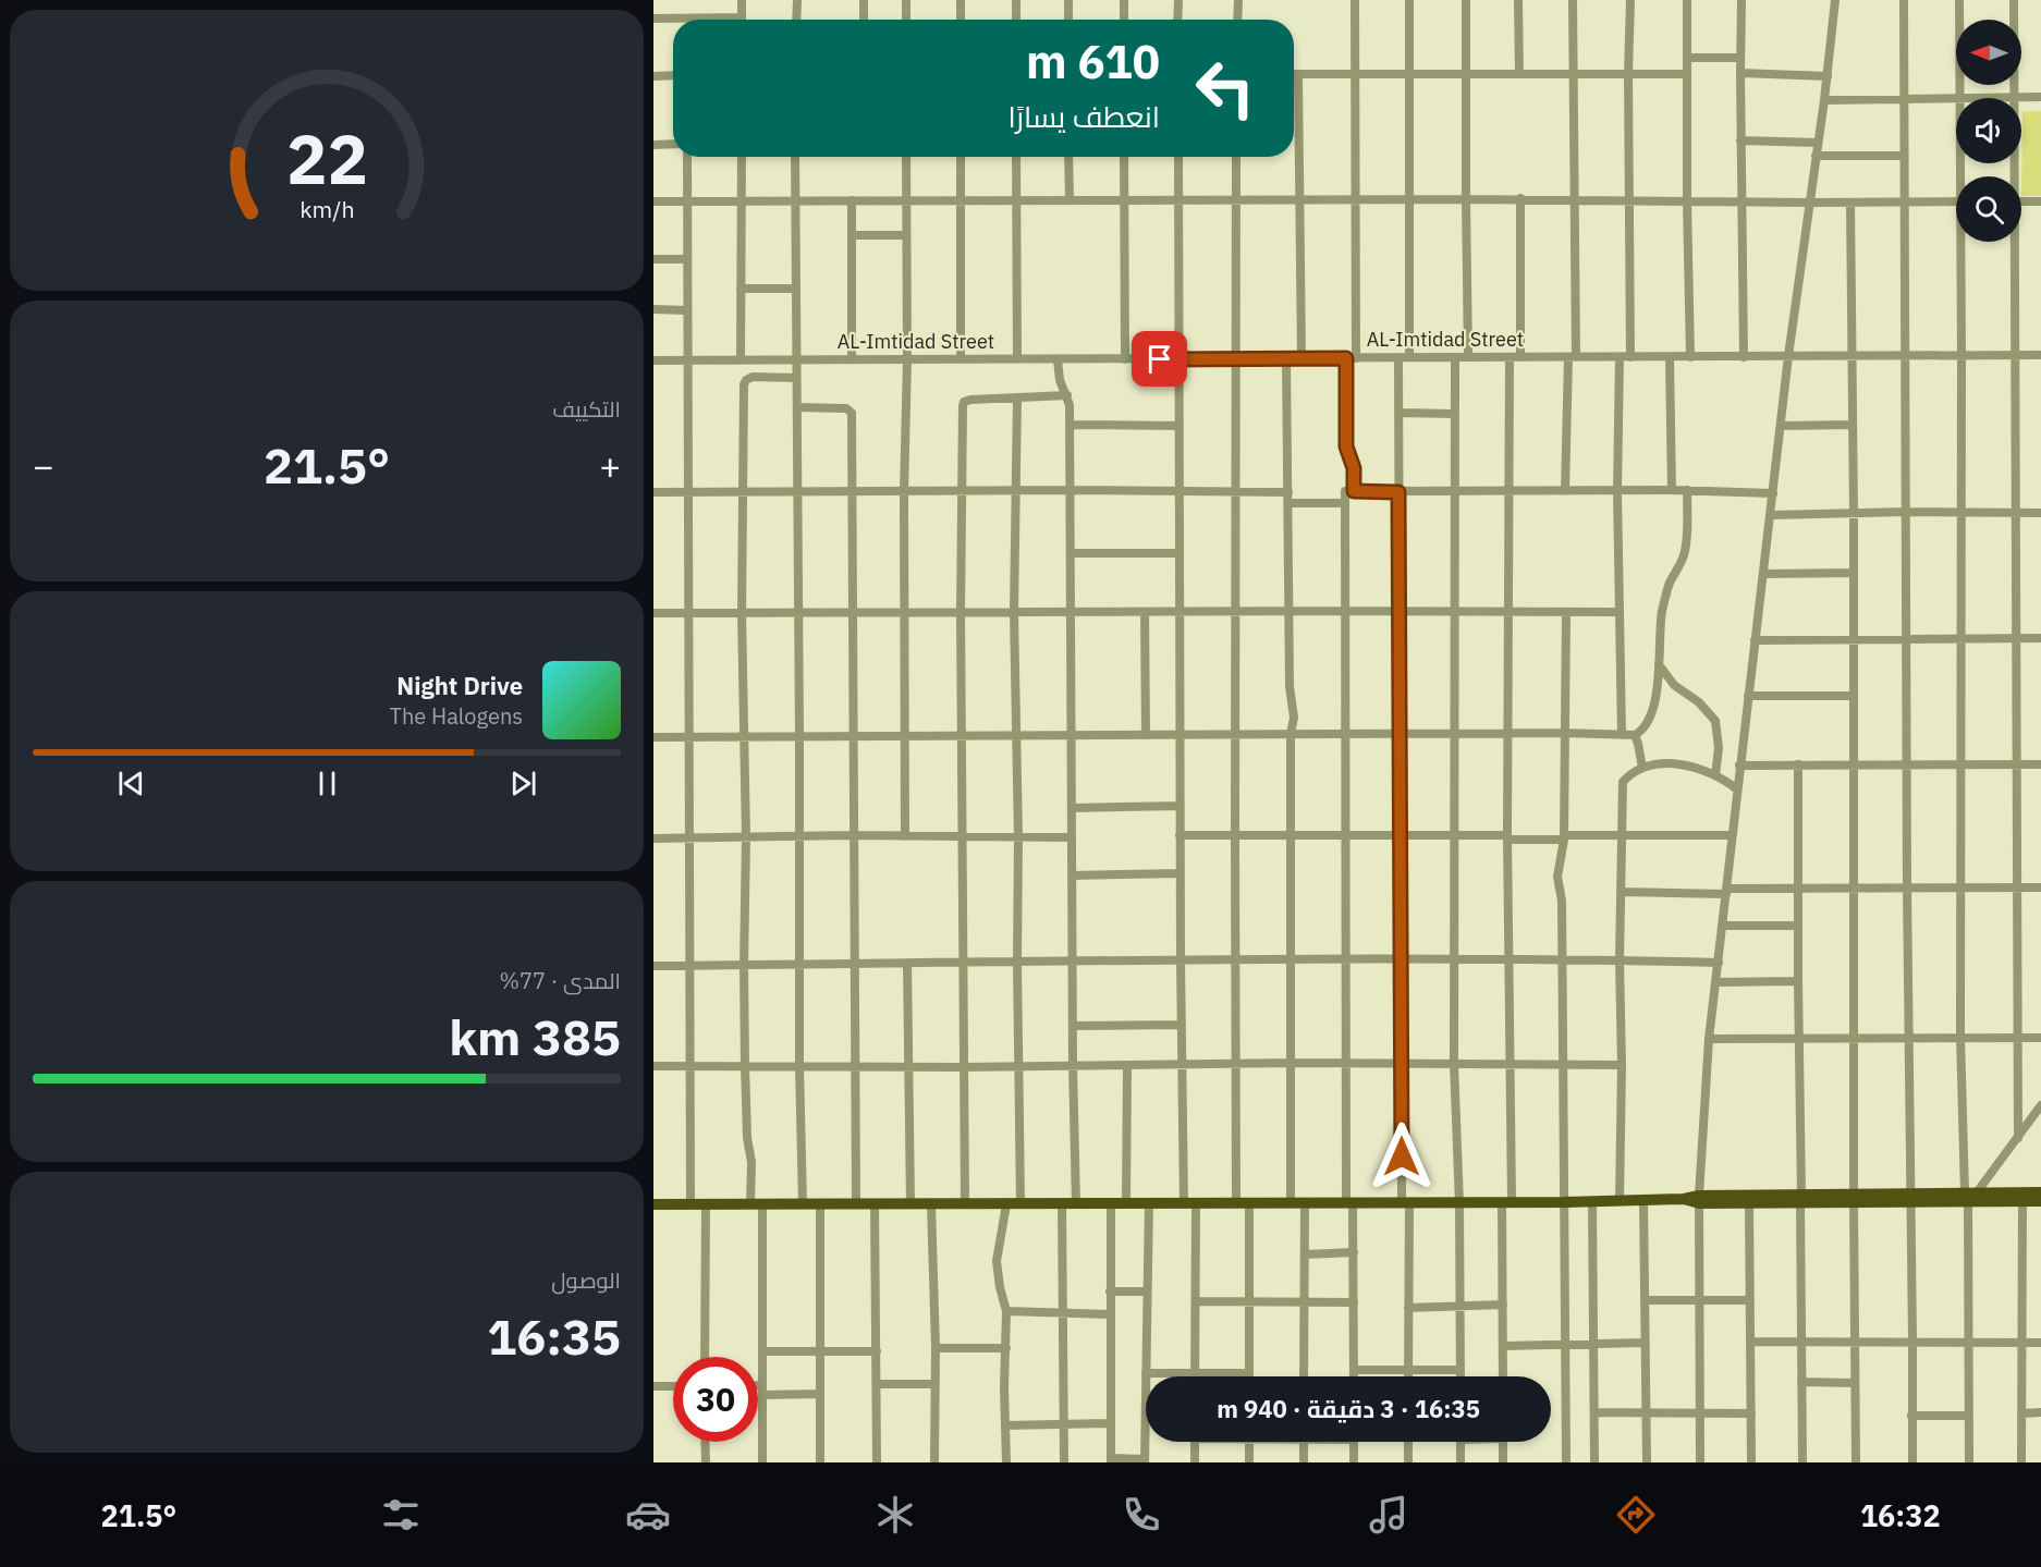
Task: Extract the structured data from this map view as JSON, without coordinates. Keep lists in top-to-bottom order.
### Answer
{
  "streets": {
    "street": ["AL-Imtidad Street"]
  },
  "north": "left",
  "page": {
    "turn": ["610 m", "انعطف يسارًا"],
    "tile": [
      "التكييف",
      ["المدى · 77%", "385 km"],
      ["الوصول", "16:35"]
    ],
    "heat": ["−", "21.5°", "+"],
    "song": ["Night Drive", "The Halogens"],
    "limit": "30",
    "trip": "16:35 · 3 دقيقة · 940 m",
    "tabs": ["16:32", "21.5°"],
    "gauge": ["22", "km/h"]
  }
}
